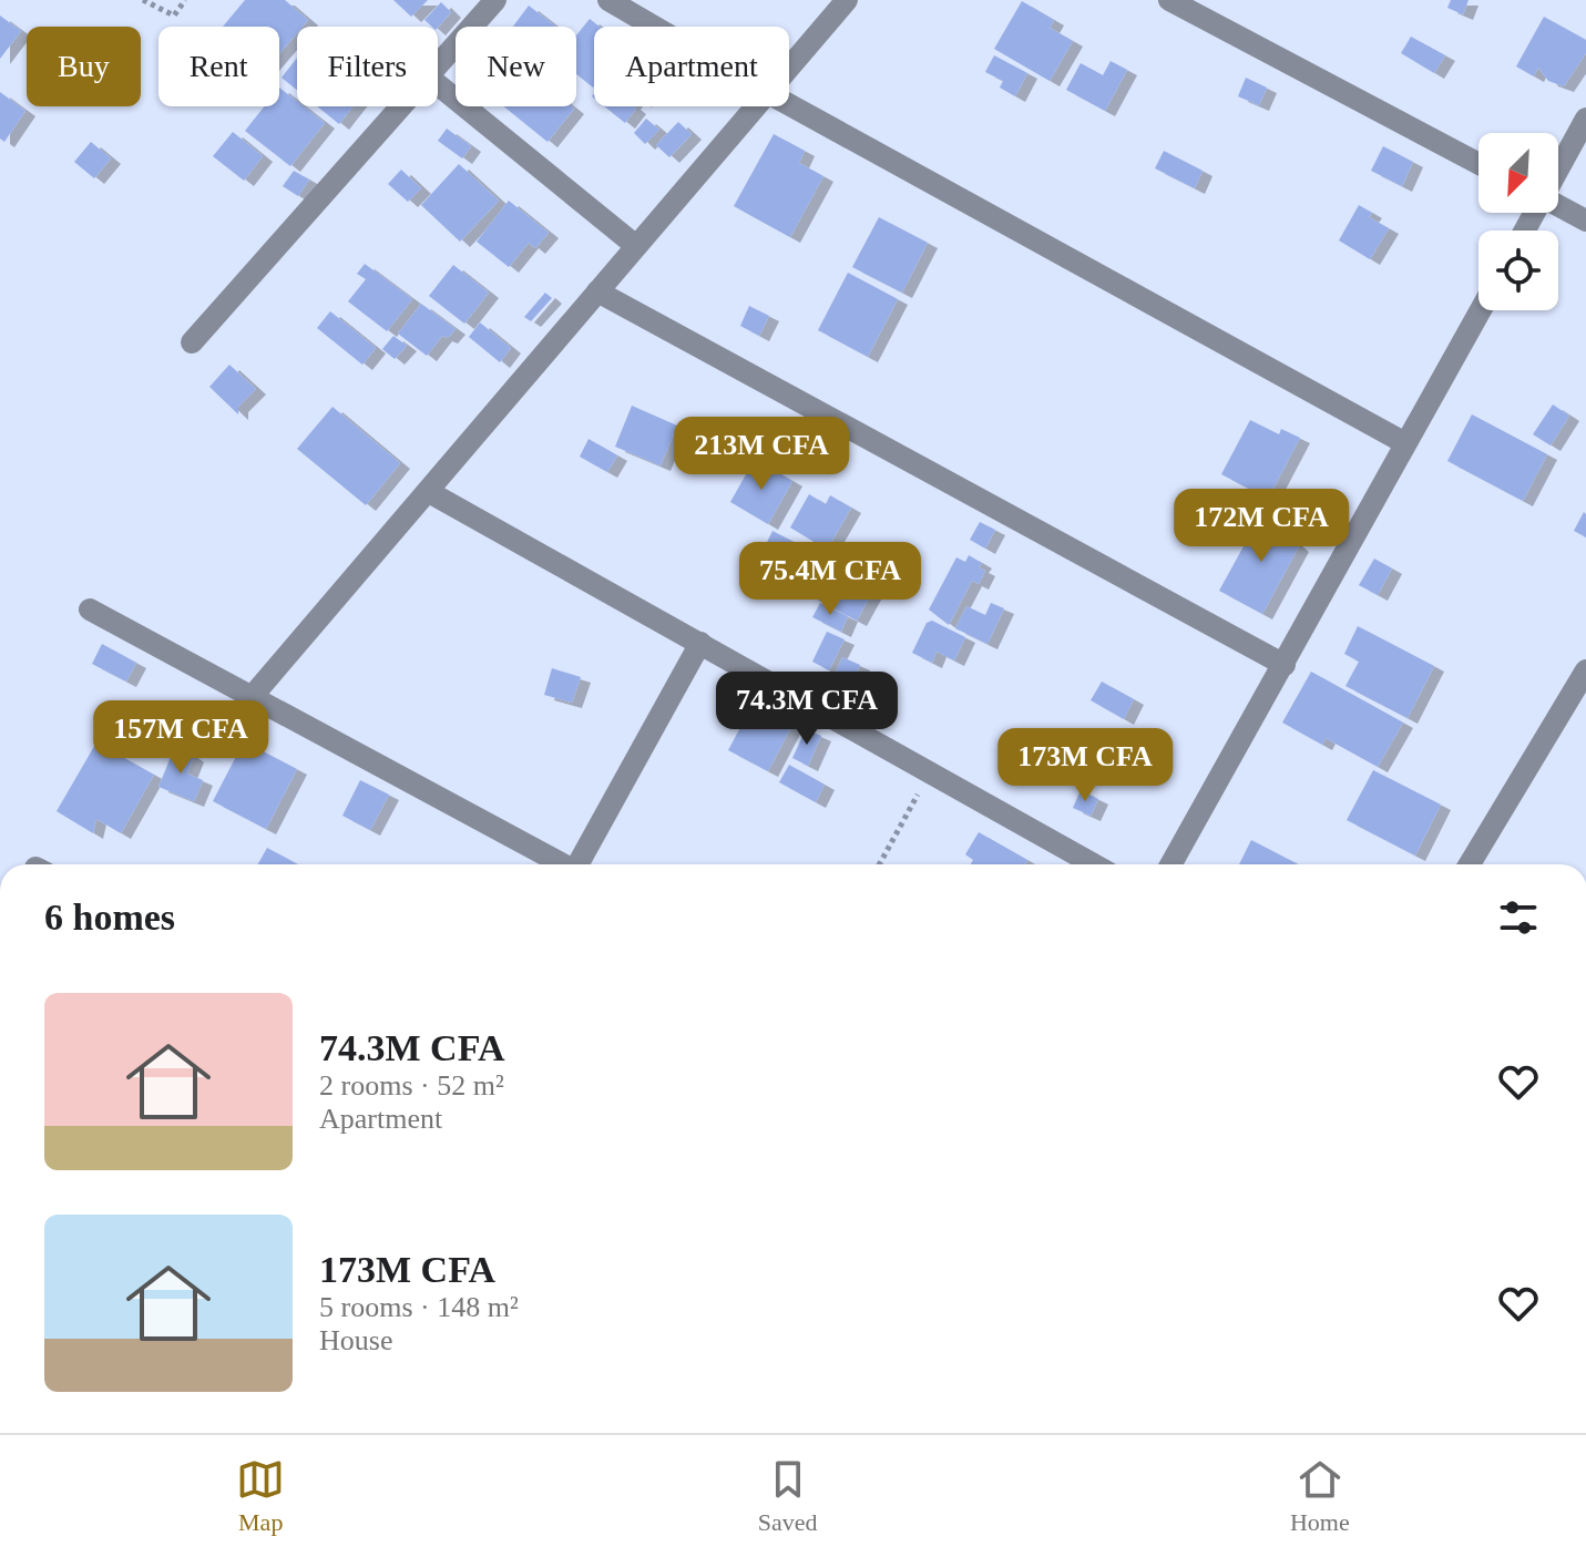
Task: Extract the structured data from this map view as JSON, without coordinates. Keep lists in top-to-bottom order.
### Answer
{
  "north": "bottom left",
  "page": {
    "chip": [
      "Buy",
      "Rent",
      "Filters",
      "New",
      "Apartment"
    ],
    "price": [
      "213M CFA",
      "172M CFA",
      "75.4M CFA",
      "74.3M CFA",
      "157M CFA",
      "173M CFA"
    ],
    "heading": "6 homes",
    "list": [
      {
        "name": "74.3M CFA",
        "note": "2 rooms · 52 m² · Apartment"
      },
      {
        "name": "173M CFA",
        "note": "5 rooms · 148 m² · House"
      }
    ],
    "tabs": ["Map", "Saved", "Home"]
  }
}
